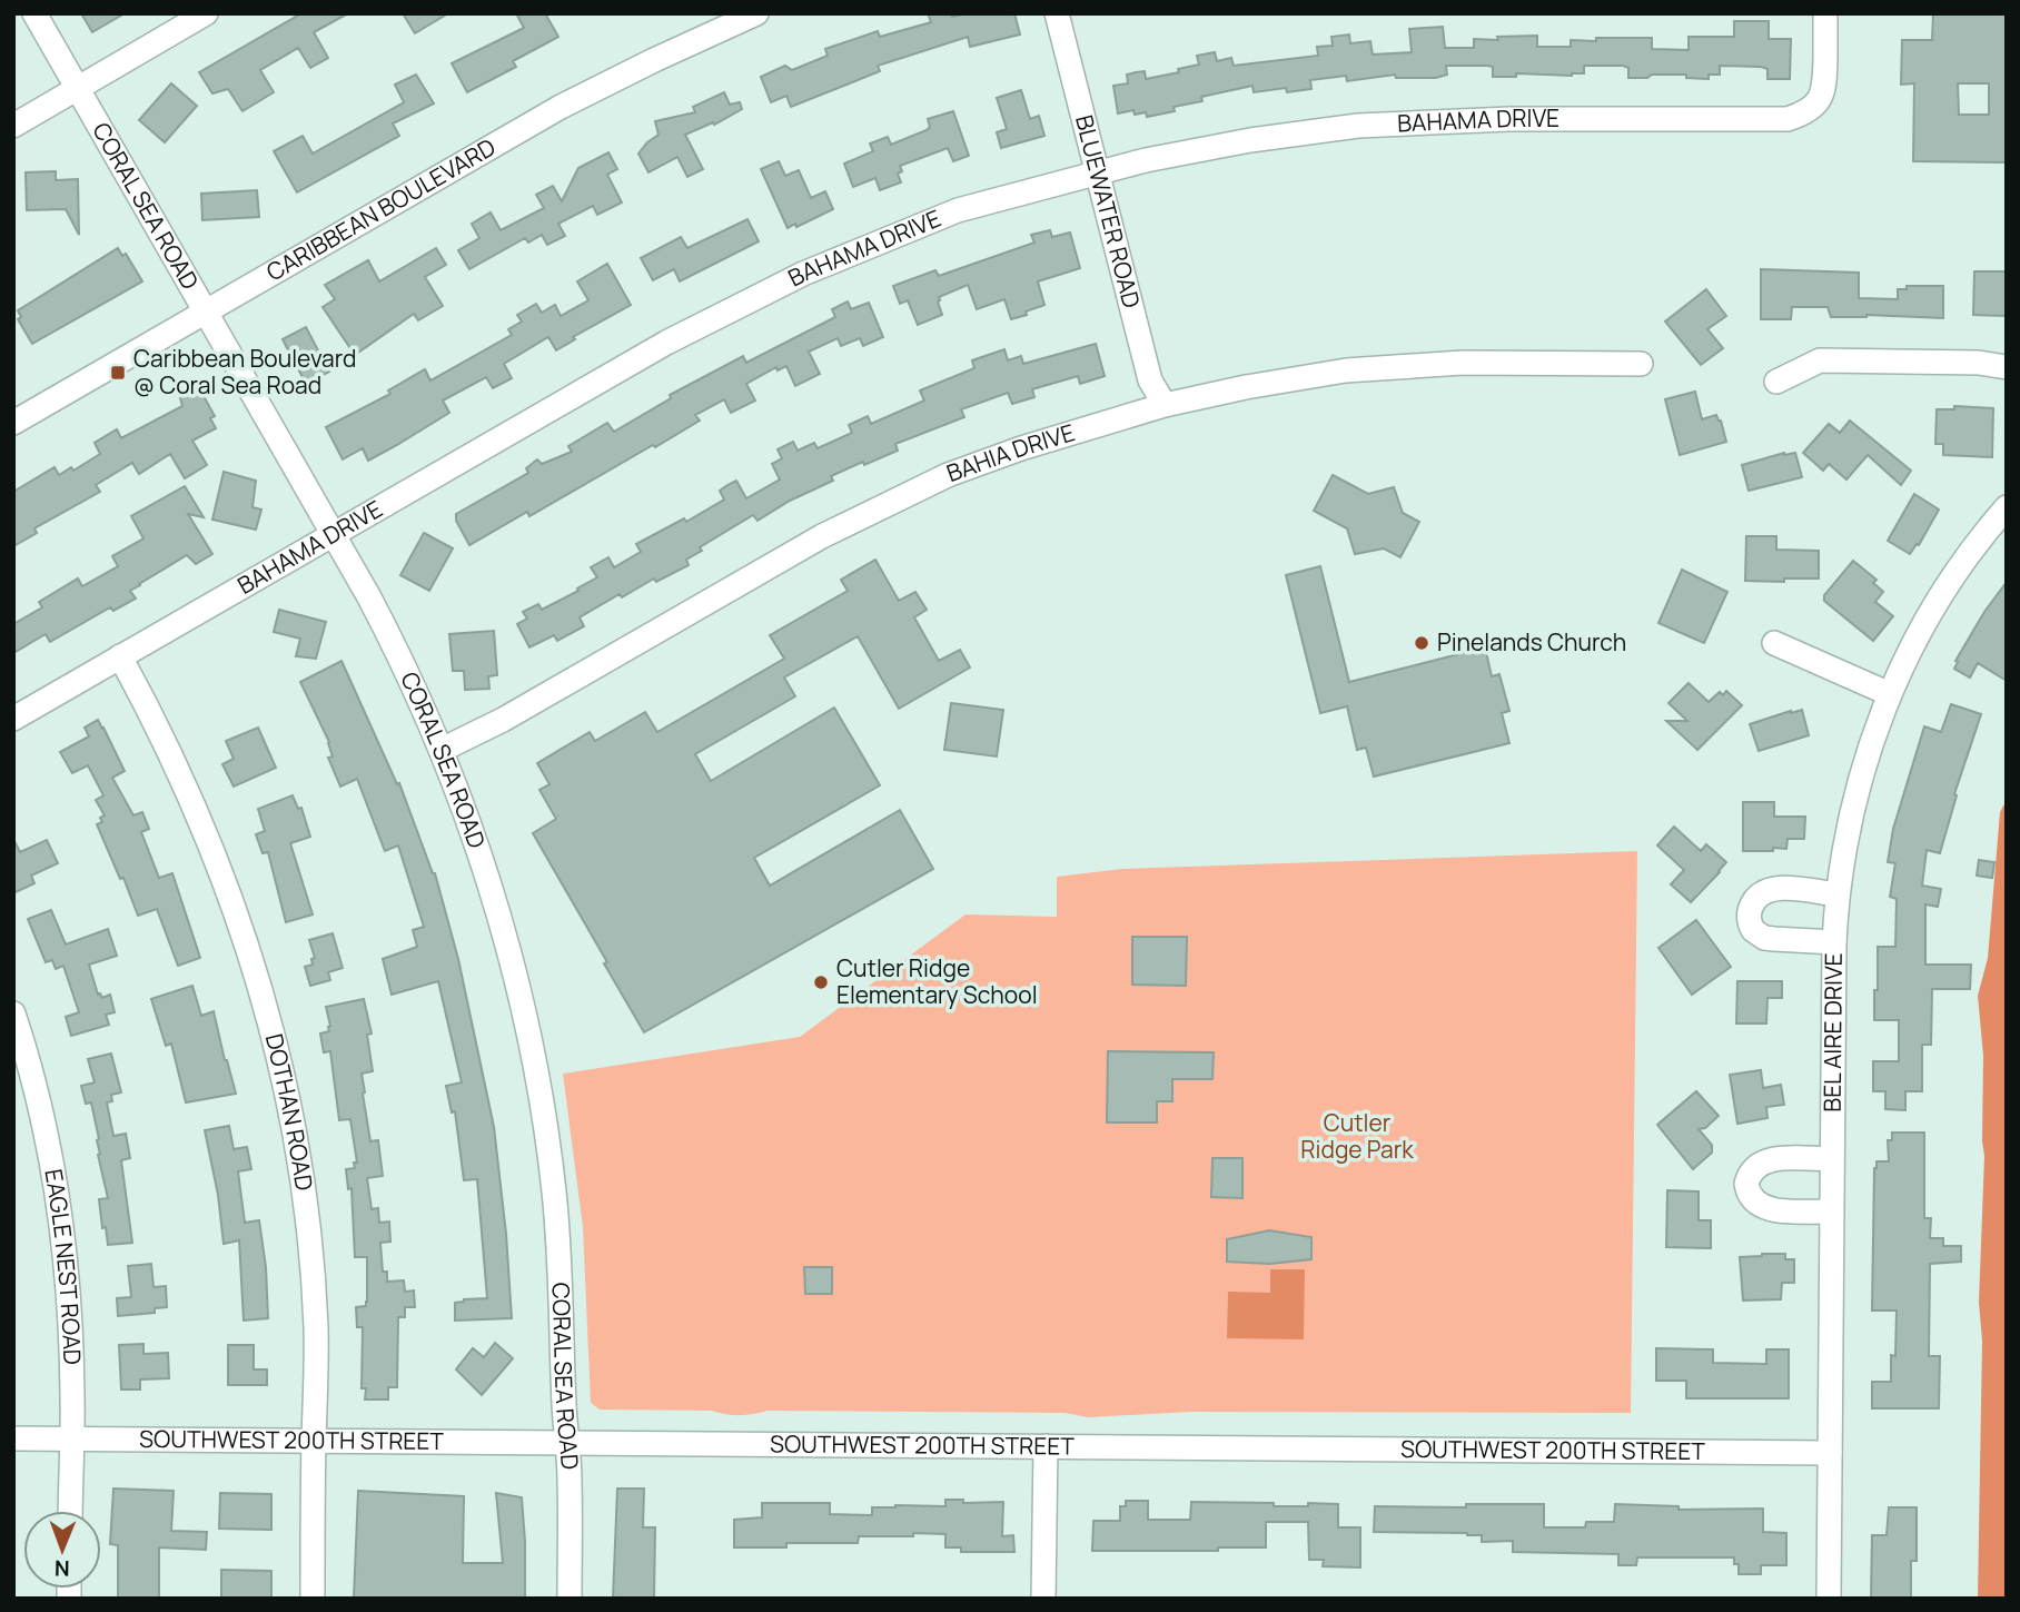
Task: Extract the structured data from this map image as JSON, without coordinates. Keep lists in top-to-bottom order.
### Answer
{
  "streets": {
    "street": [
      "BAHAMA DRIVE",
      "CORAL SEA ROAD",
      "CARIBBEAN BOULEVARD",
      "BLUEWATER ROAD",
      "BAHIA DRIVE",
      "BEL AIRE DRIVE",
      "DOTHAN ROAD",
      "EAGLE NEST ROAD",
      "SOUTHWEST 200TH STREET"
    ]
  },
  "crossings": [
    ["BAHAMA DRIVE", "CORAL SEA ROAD"],
    ["BAHAMA DRIVE", "BLUEWATER ROAD"],
    ["BAHAMA DRIVE", "DOTHAN ROAD"],
    ["CORAL SEA ROAD", "CARIBBEAN BOULEVARD"],
    ["CORAL SEA ROAD", "BAHIA DRIVE"],
    ["CORAL SEA ROAD", "SOUTHWEST 200TH STREET"],
    ["BLUEWATER ROAD", "BAHIA DRIVE"],
    ["BEL AIRE DRIVE", "SOUTHWEST 200TH STREET"],
    ["DOTHAN ROAD", "SOUTHWEST 200TH STREET"],
    ["EAGLE NEST ROAD", "SOUTHWEST 200TH STREET"]
  ],
  "parks": ["Cutler Ridge Park"],
  "places": {
    "transit": ["Caribbean Boulevard @ Coral Sea Road"],
    "other": ["Pinelands Church", "Cutler Ridge Elementary School"]
  },
  "north": "bottom"
}
